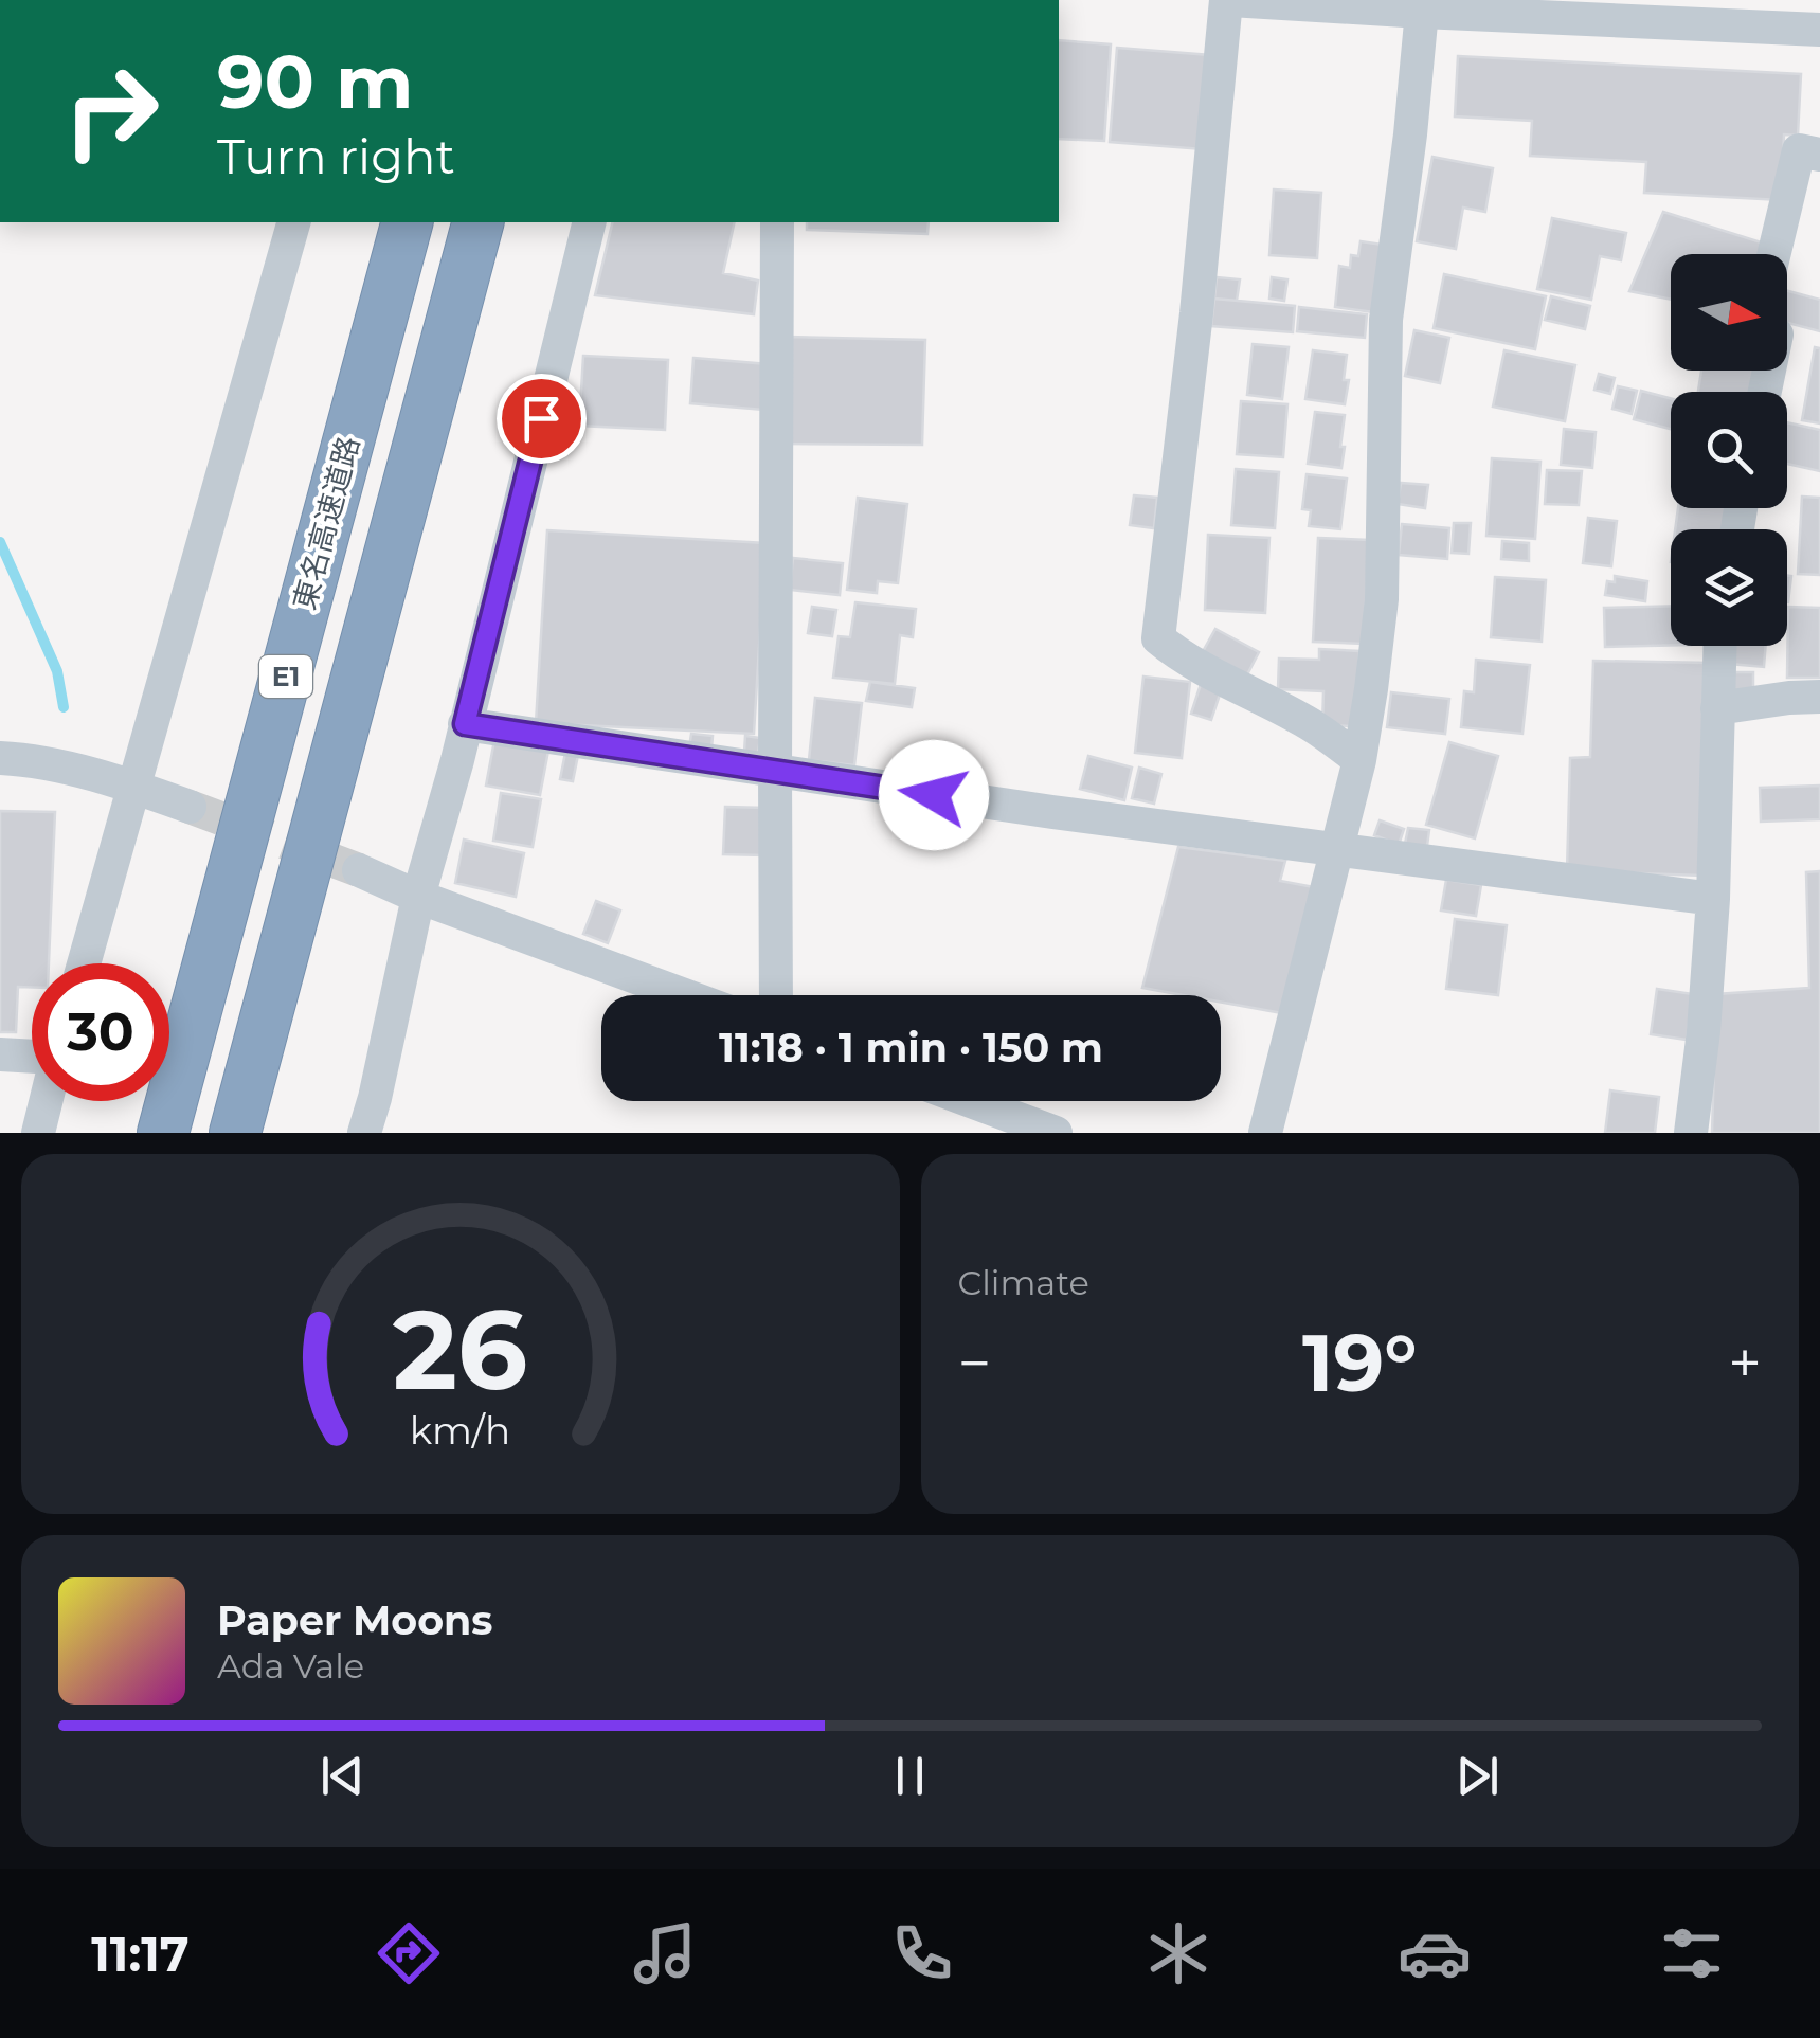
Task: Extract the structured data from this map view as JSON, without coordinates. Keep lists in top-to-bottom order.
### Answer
{
  "streets": {
    "highway": ["東名高速道路", "E1"]
  },
  "north": "right",
  "page": {
    "turn": ["90 m", "Turn right"],
    "limit": "30",
    "trip": "11:18 · 1 min · 150 m",
    "tile": "Climate",
    "heat": ["−", "19°", "+"],
    "song": ["Paper Moons", "Ada Vale"],
    "tabs": "11:17",
    "gauge": ["26", "km/h"]
  }
}
